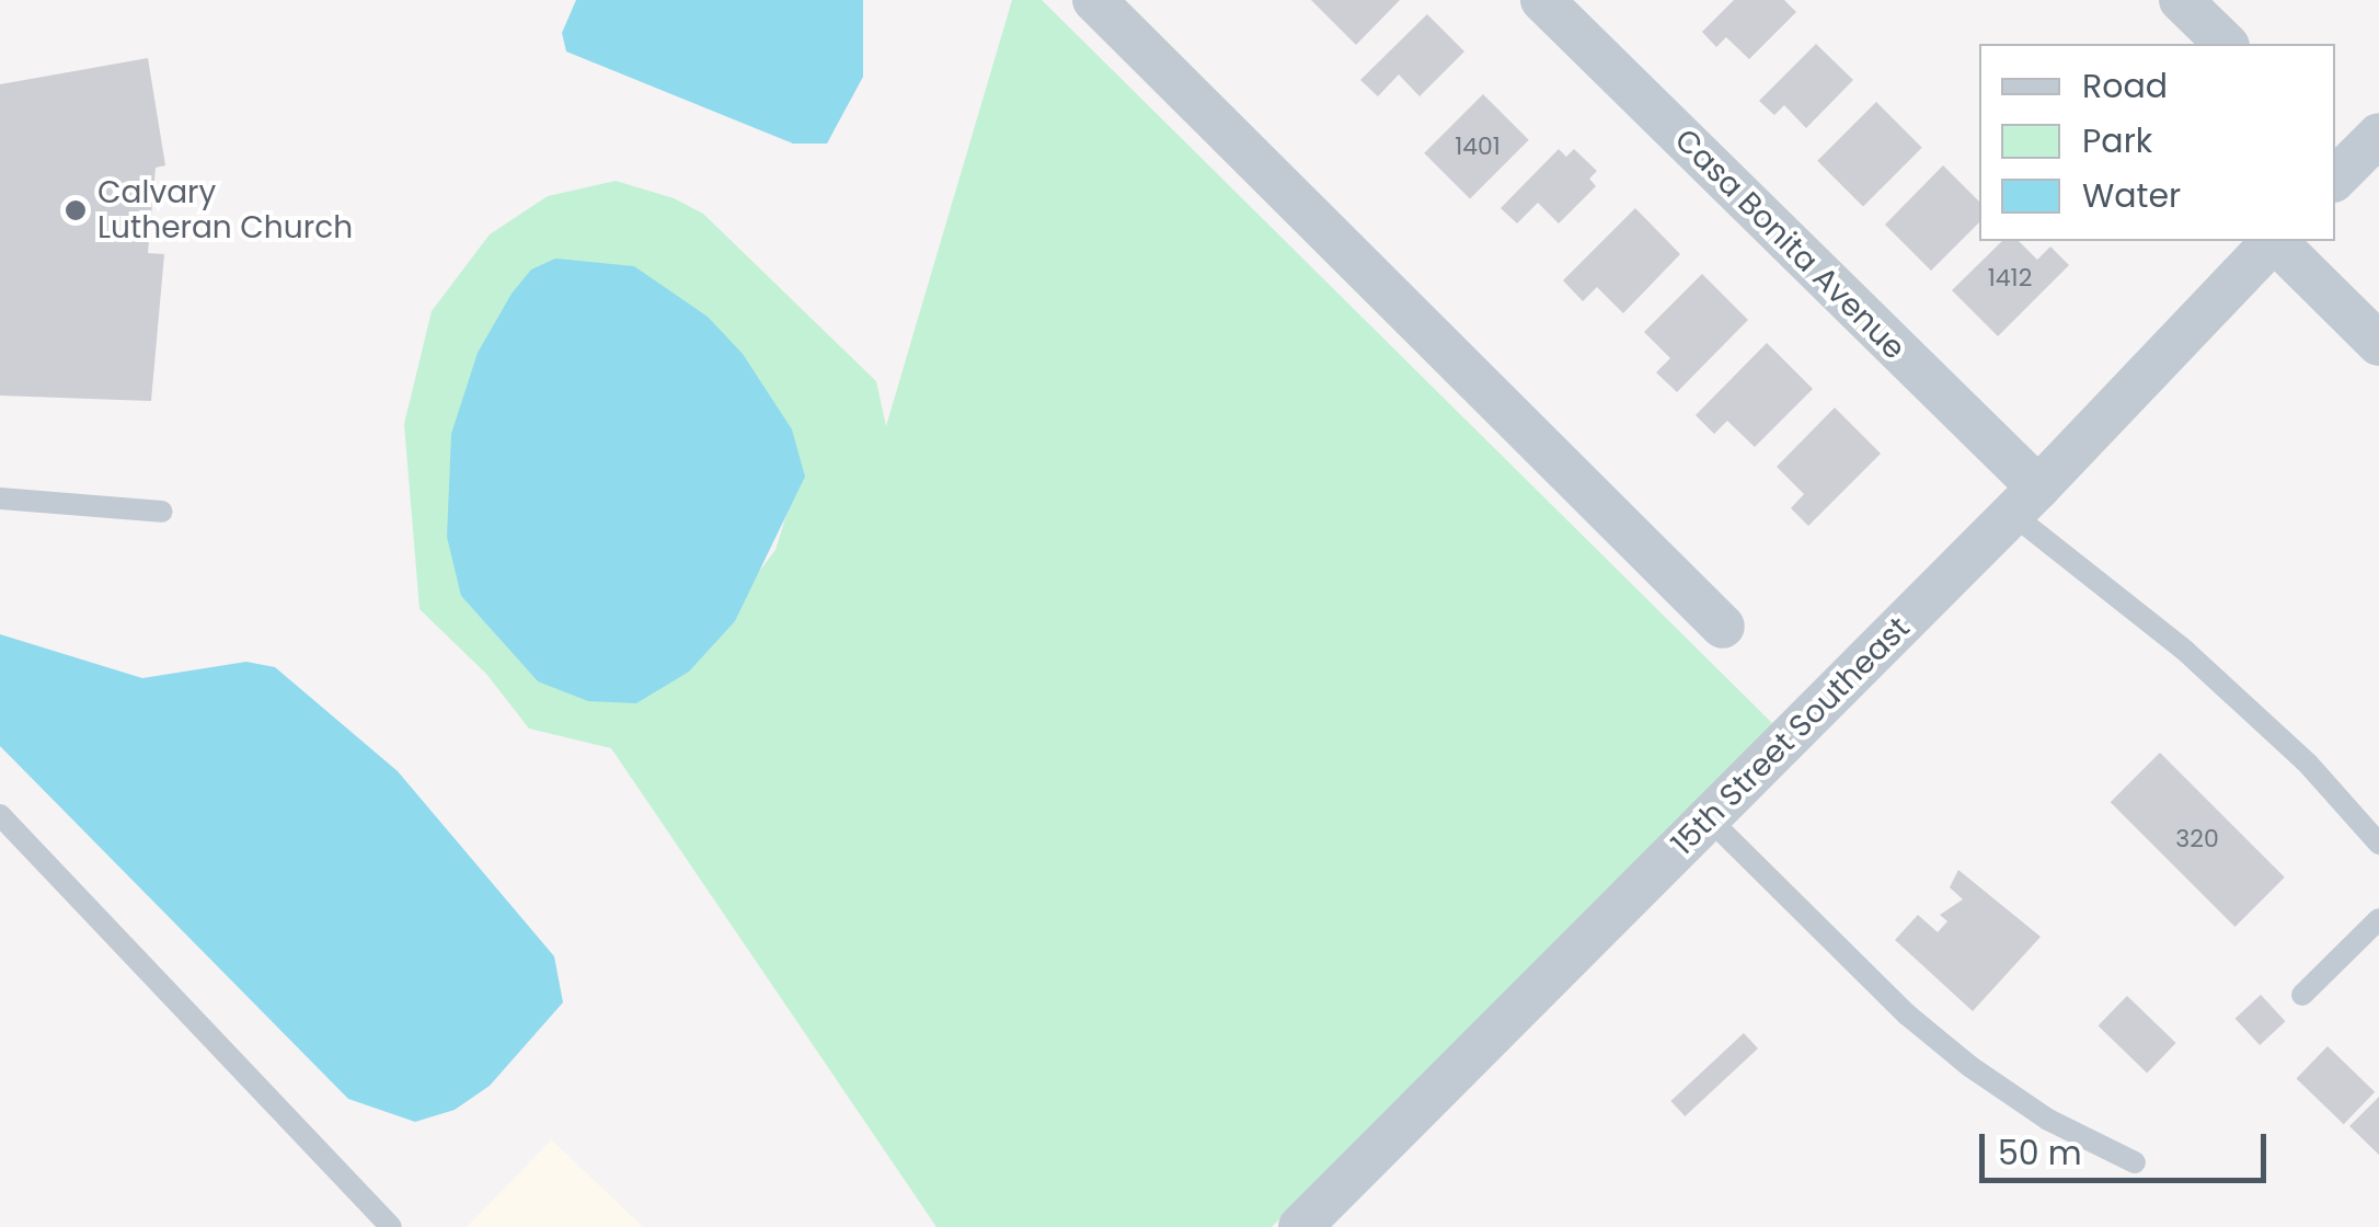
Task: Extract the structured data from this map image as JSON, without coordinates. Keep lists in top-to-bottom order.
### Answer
{
  "streets": {
    "street": ["Casa Bonita Avenue", "15th Street Southeast"]
  },
  "crossings": [
    ["Casa Bonita Avenue", "15th Street Southeast"]
  ],
  "places": ["Calvary Lutheran Church"],
  "house_numbers": ["1401", "1412", "320"],
  "legend": ["Road", "Park", "Water"],
  "scale_bar": "50 m"
}
